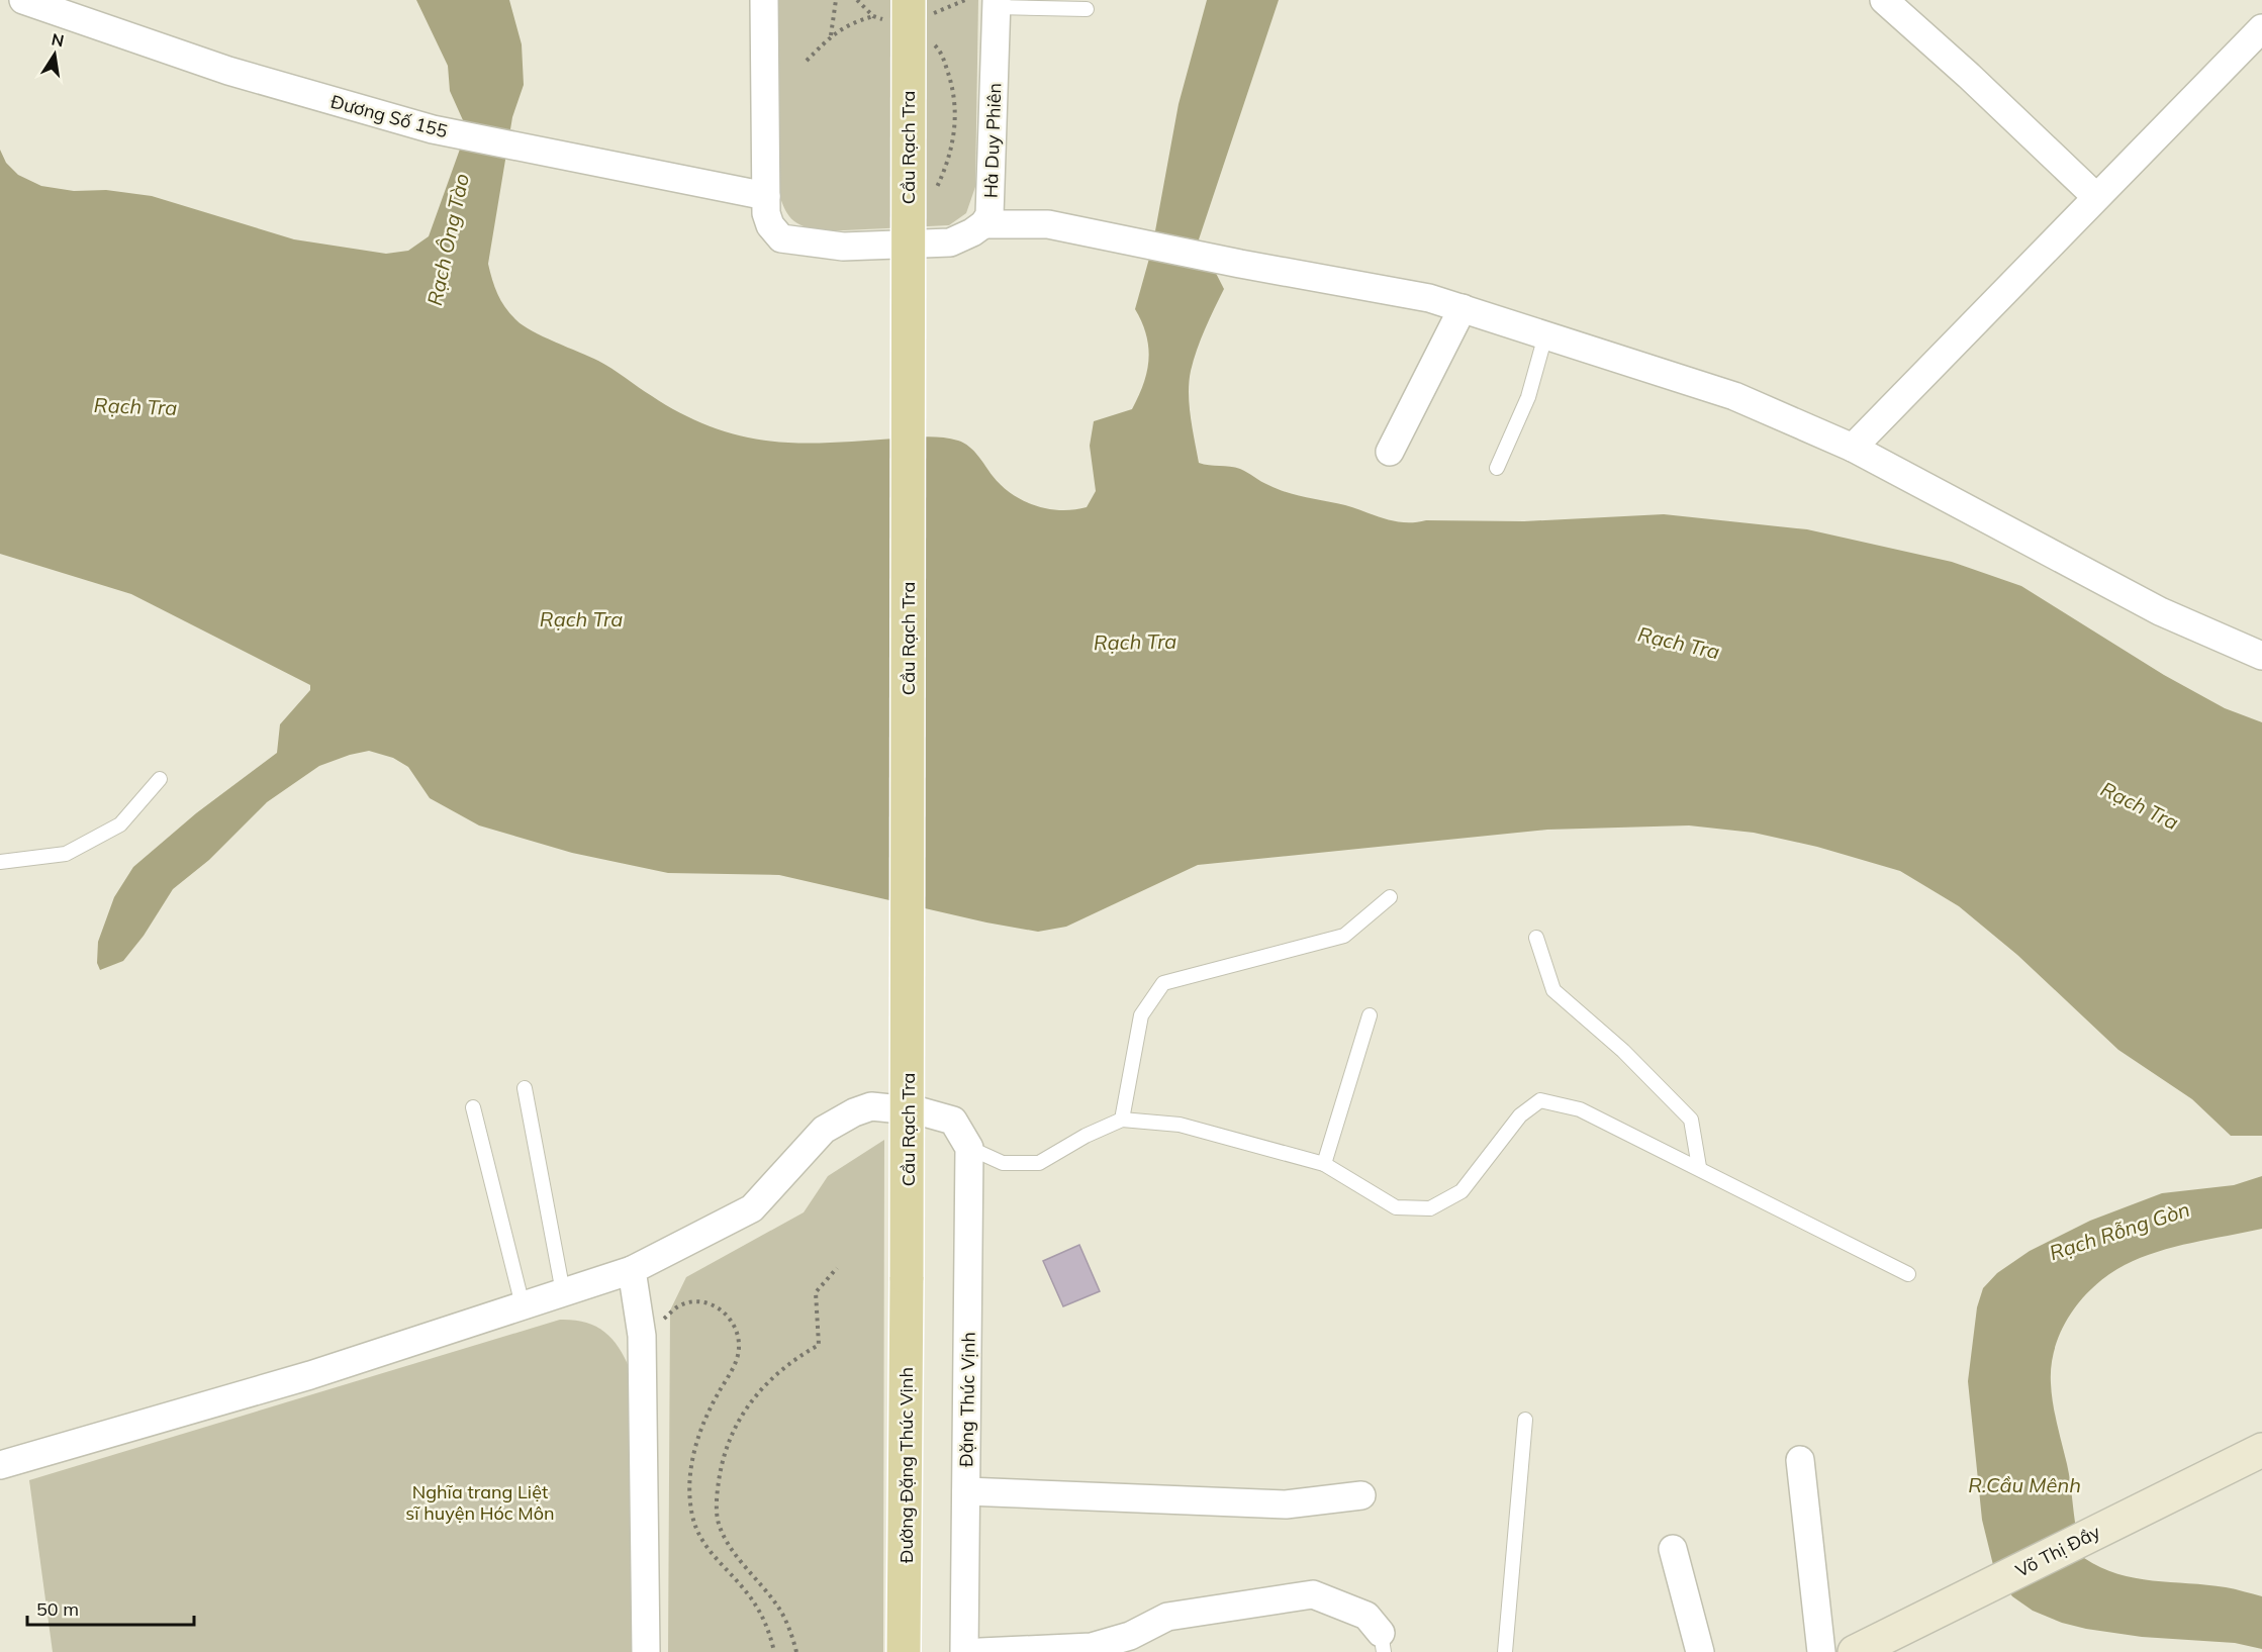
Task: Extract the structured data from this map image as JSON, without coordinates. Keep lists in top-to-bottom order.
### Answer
{
  "streets": {
    "main road": ["Cầu Rạch Tra", "Đường Đặng Thúc Vịnh"],
    "street": [
      "Đương Số 155",
      "Hà Duy Phiên",
      "Đặng Thúc Vịnh",
      "Võ Thị Đầy"
    ]
  },
  "crossings": [
    ["Đương Số 155", "Hà Duy Phiên"],
    ["Cầu Rạch Tra", "Đường Đặng Thúc Vịnh"]
  ],
  "water": [
    "Rạch Ông Tào",
    "Rạch Tra",
    "Rạch Rỗng Gòn",
    "R.Cầu Mênh"
  ],
  "parks": ["Nghĩa trang Liệt sĩ huyện Hóc Môn"],
  "scale_bar": "50 m",
  "north": "top"
}
